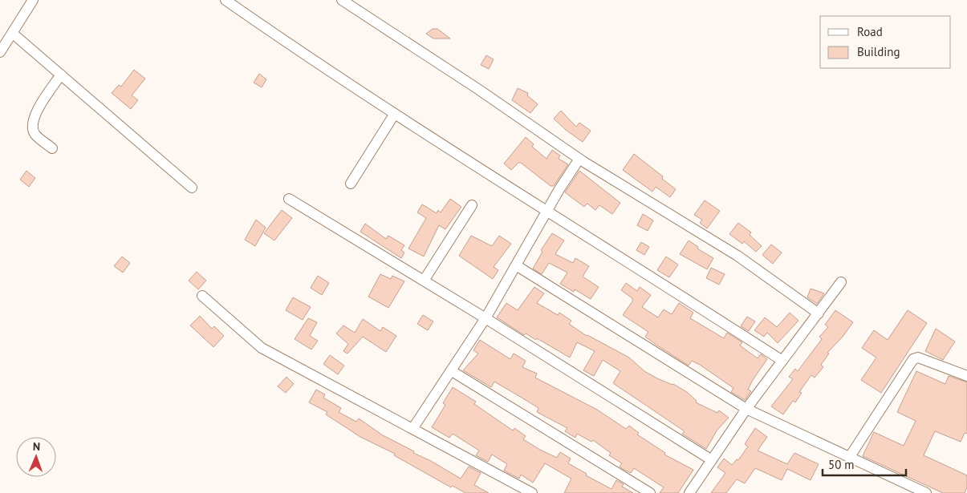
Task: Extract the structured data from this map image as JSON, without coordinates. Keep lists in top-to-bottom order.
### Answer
{
  "legend": ["Road", "Building"],
  "scale_bar": "50 m",
  "north": "top"
}
